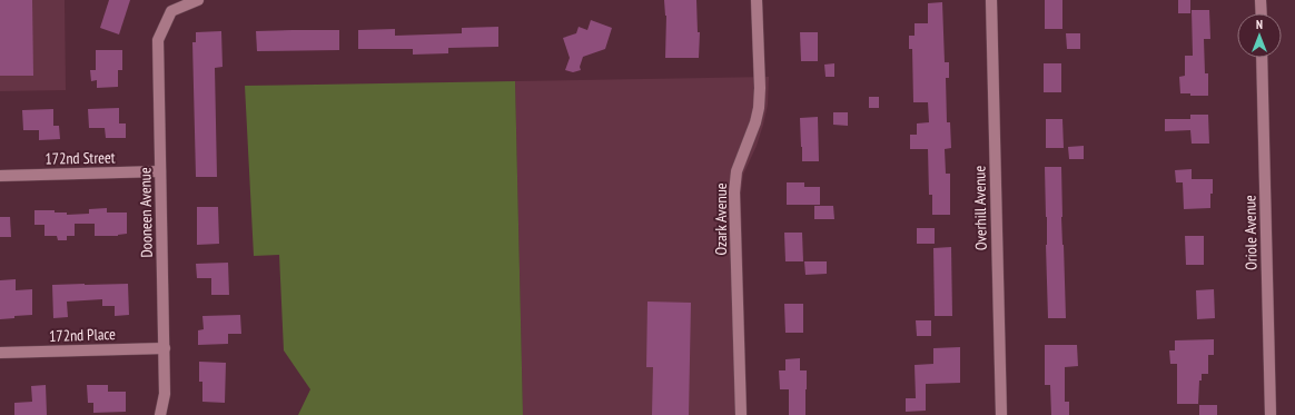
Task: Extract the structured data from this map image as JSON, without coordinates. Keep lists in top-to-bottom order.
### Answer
{
  "streets": {
    "street": [
      "172nd Street",
      "Overhill Avenue",
      "Dooneen Avenue",
      "Ozark Avenue",
      "Oriole Avenue",
      "172nd Place"
    ]
  },
  "crossings": [
    ["172nd Street", "Dooneen Avenue"],
    ["Dooneen Avenue", "172nd Place"]
  ],
  "north": "top"
}
